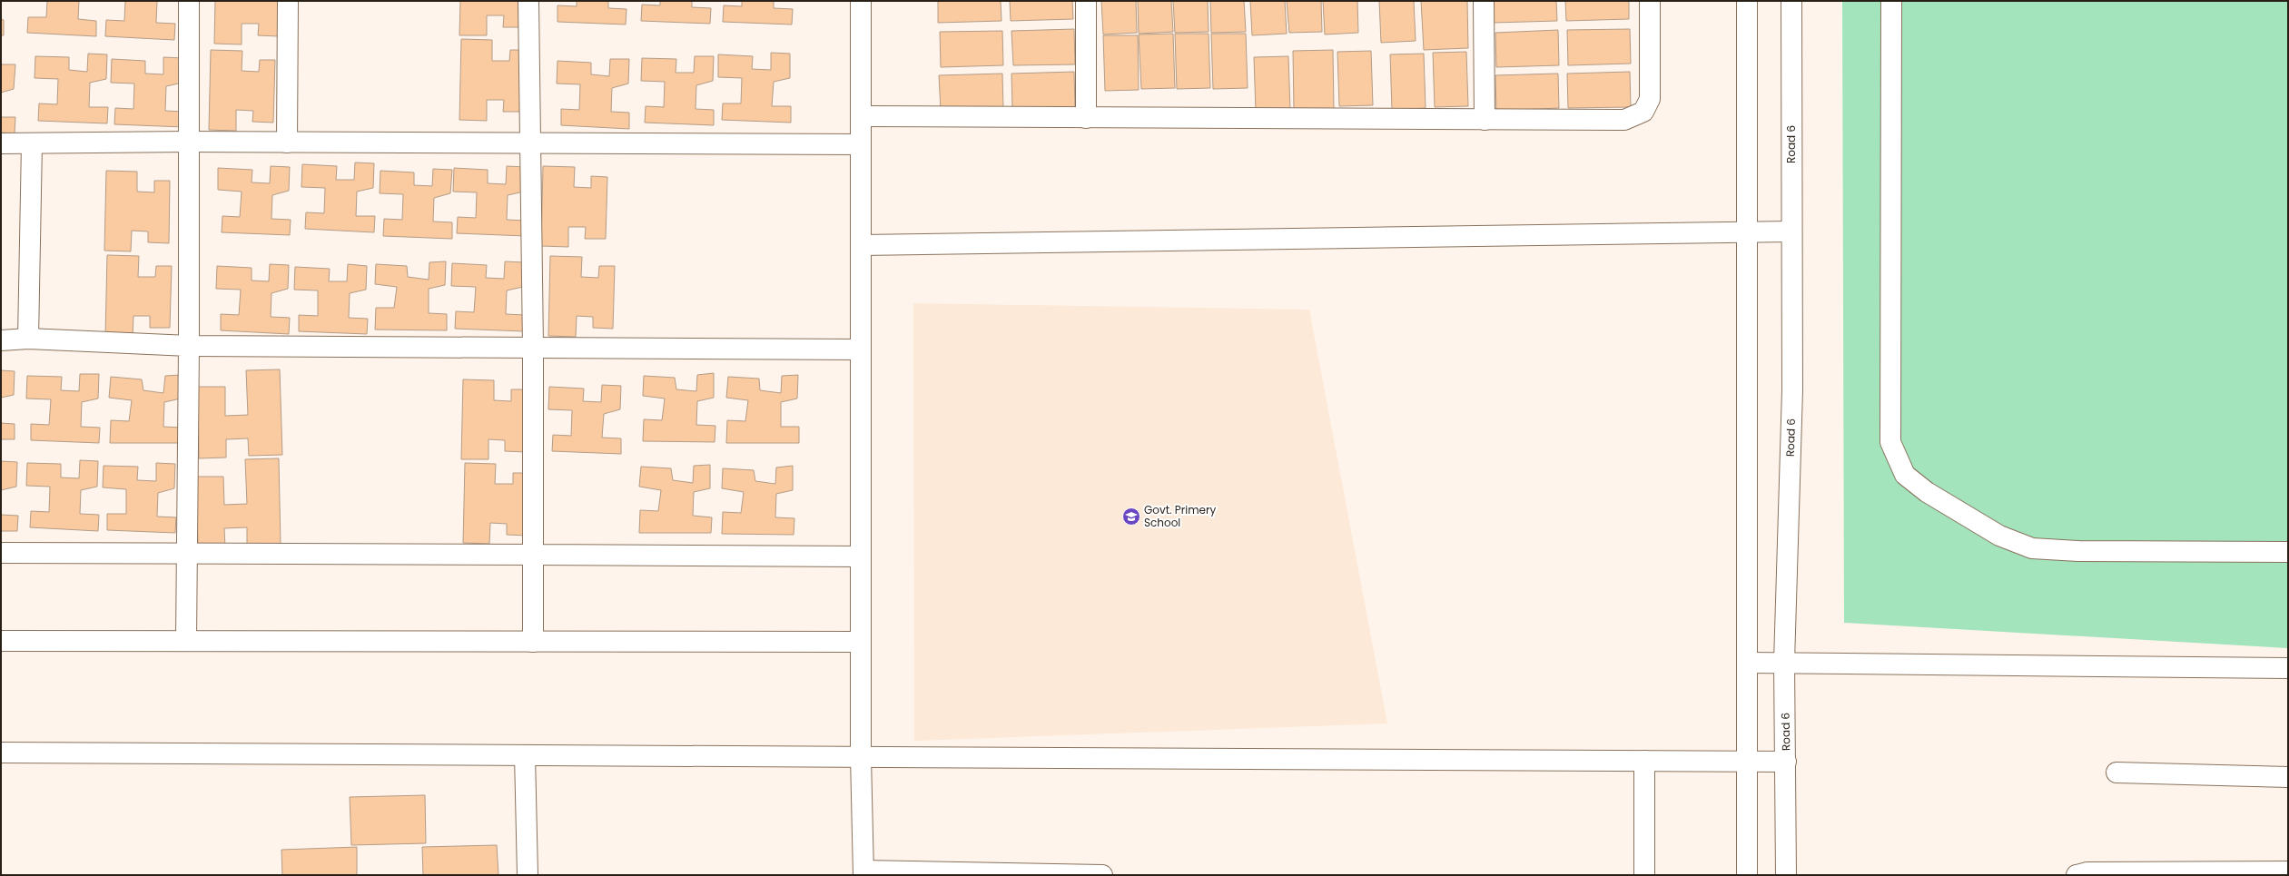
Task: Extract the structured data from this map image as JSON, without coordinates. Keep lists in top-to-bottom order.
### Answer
{
  "streets": {
    "street": ["Road 6"]
  },
  "places": {
    "school or university": ["Govt. Primery School"]
  }
}
